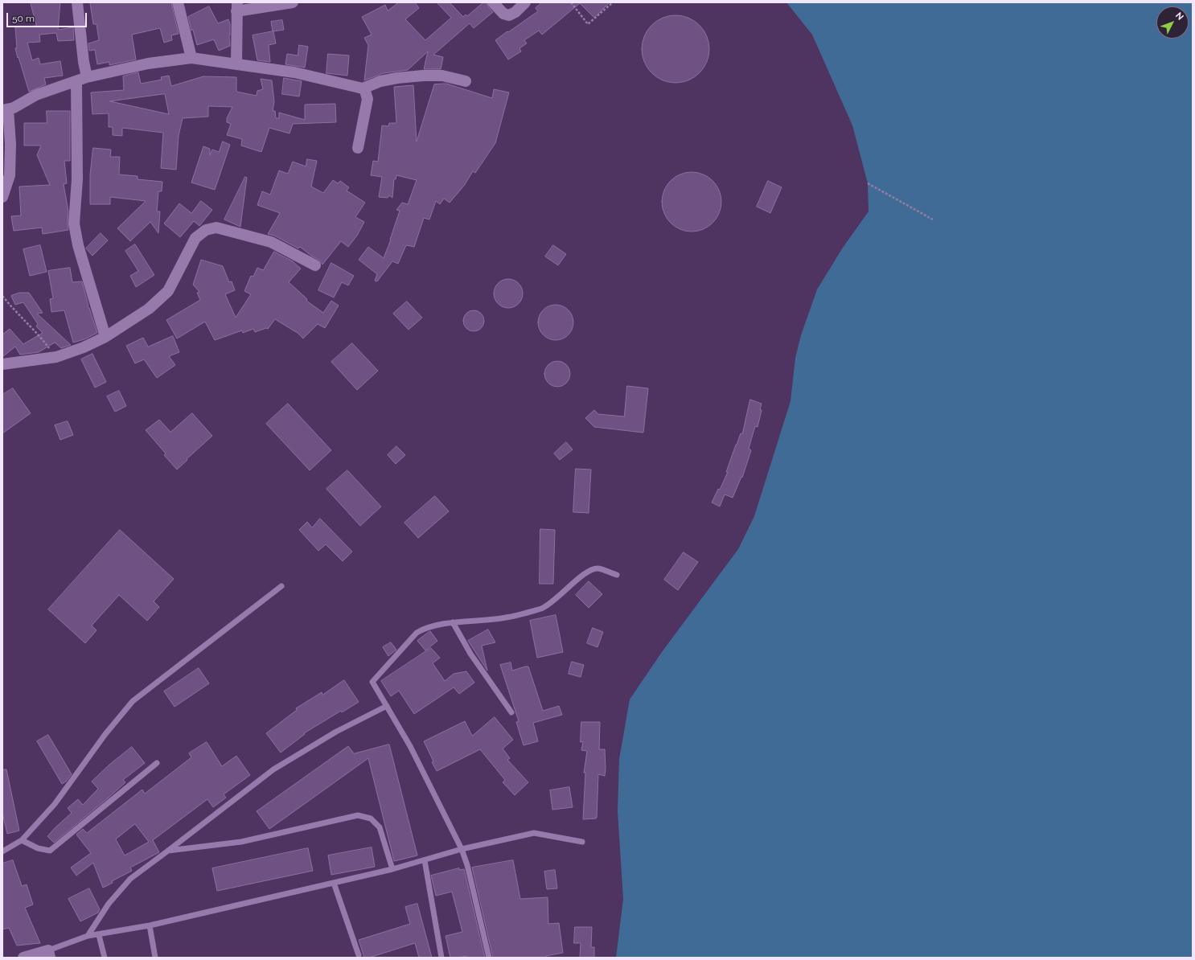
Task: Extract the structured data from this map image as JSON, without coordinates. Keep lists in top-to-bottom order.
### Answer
{
  "scale_bar": "50 m",
  "north": "top right"
}
